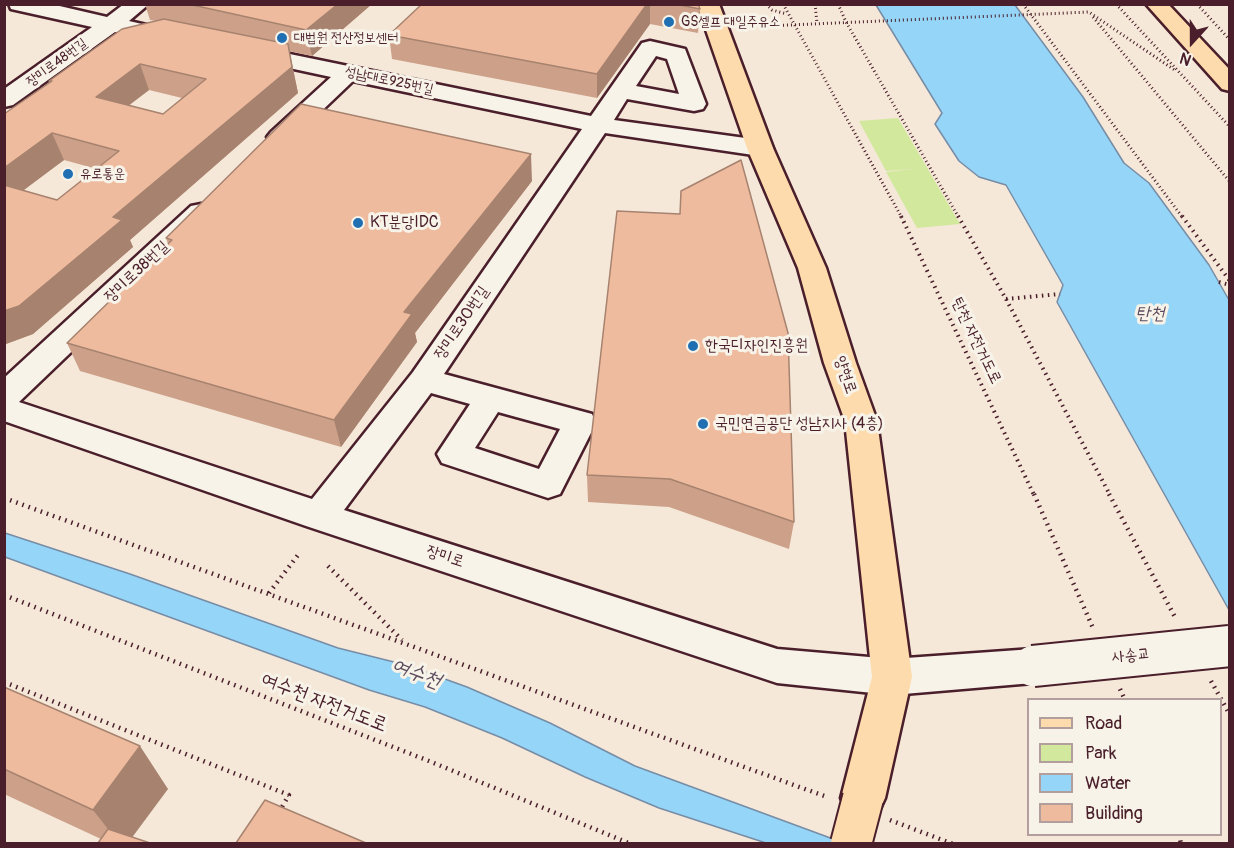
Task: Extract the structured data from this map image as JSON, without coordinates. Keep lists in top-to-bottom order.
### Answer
{
  "streets": {
    "main road": ["양현로"],
    "street": [
      "장미로48번길",
      "성남대로925번길",
      "장미로38번길",
      "장미로30번길",
      "장미로",
      "사송교"
    ],
    "path": ["탄천 자전거도로", "여수천 자전거도로"]
  },
  "crossings": [
    ["성남대로925번길", "장미로30번길"],
    ["성남대로925번길", "양현로"],
    ["장미로30번길", "장미로"],
    ["양현로", "장미로"],
    ["장미로", "사송교"]
  ],
  "water": ["탄천", "여수천"],
  "places": [
    "GS셀프 대일주유소",
    "대법원 전산정보센터",
    "유로통운",
    "KT분당IDC",
    "한국디자인진흥원",
    "국민연금공단 성남지사 (4층)"
  ],
  "legend": [
    "Road",
    "Park",
    "Water",
    "Building"
  ],
  "north": "bottom"
}
